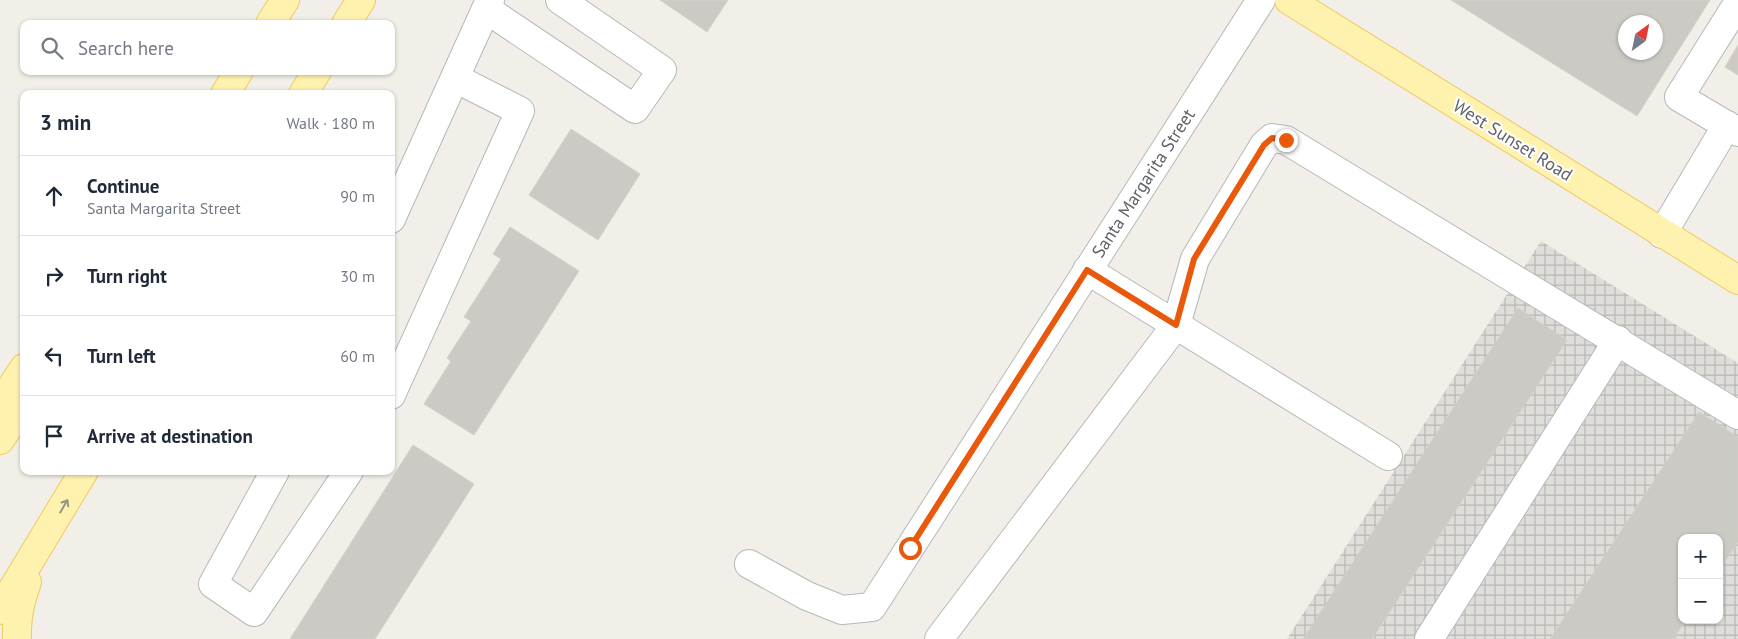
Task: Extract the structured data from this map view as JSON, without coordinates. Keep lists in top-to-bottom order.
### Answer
{
  "streets": {
    "main road": ["West Sunset Road"],
    "street": ["Santa Margarita Street"]
  },
  "north": "top right",
  "page": {
    "search": "Search here",
    "heading": ["3 min", "Walk · 180 m"],
    "list": [
      ["Continue", "Santa Margarita Street", "90 m"],
      ["Turn right", "30 m"],
      ["Turn left", "60 m"],
      "Arrive at destination"
    ],
    "map_buttons": ["+", "−"]
  }
}
